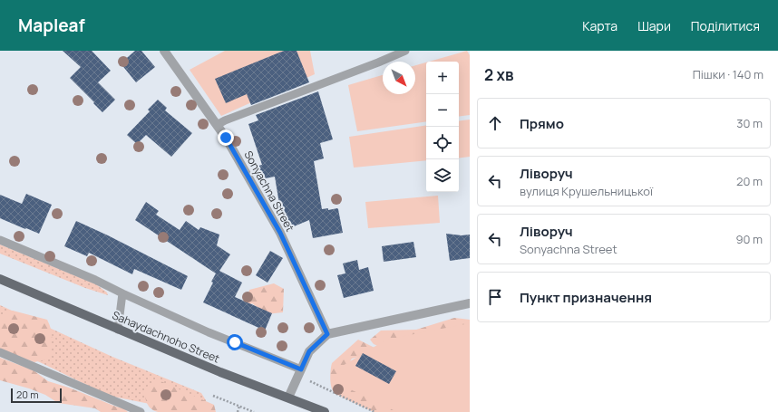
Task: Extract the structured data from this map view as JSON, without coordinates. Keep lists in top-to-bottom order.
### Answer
{
  "streets": {
    "main road": ["Sahaydachnoho Street"],
    "street": ["Sonyachna Street"]
  },
  "scale_bar": "20 m",
  "north": "bottom right",
  "page": {
    "header": "Mapleaf",
    "nav": ["Карта", "Шари", "Поділитися"],
    "heading": ["2 хв", "Пішки · 140 m"],
    "map_buttons": ["+", "−"],
    "list": [
      ["Прямо", "30 m"],
      ["Ліворуч", "вулиця Крушельницької", "20 m"],
      ["Ліворуч", "Sonyachna Street", "90 m"],
      "Пункт призначення"
    ],
    "scale": "20 m"
  }
}
